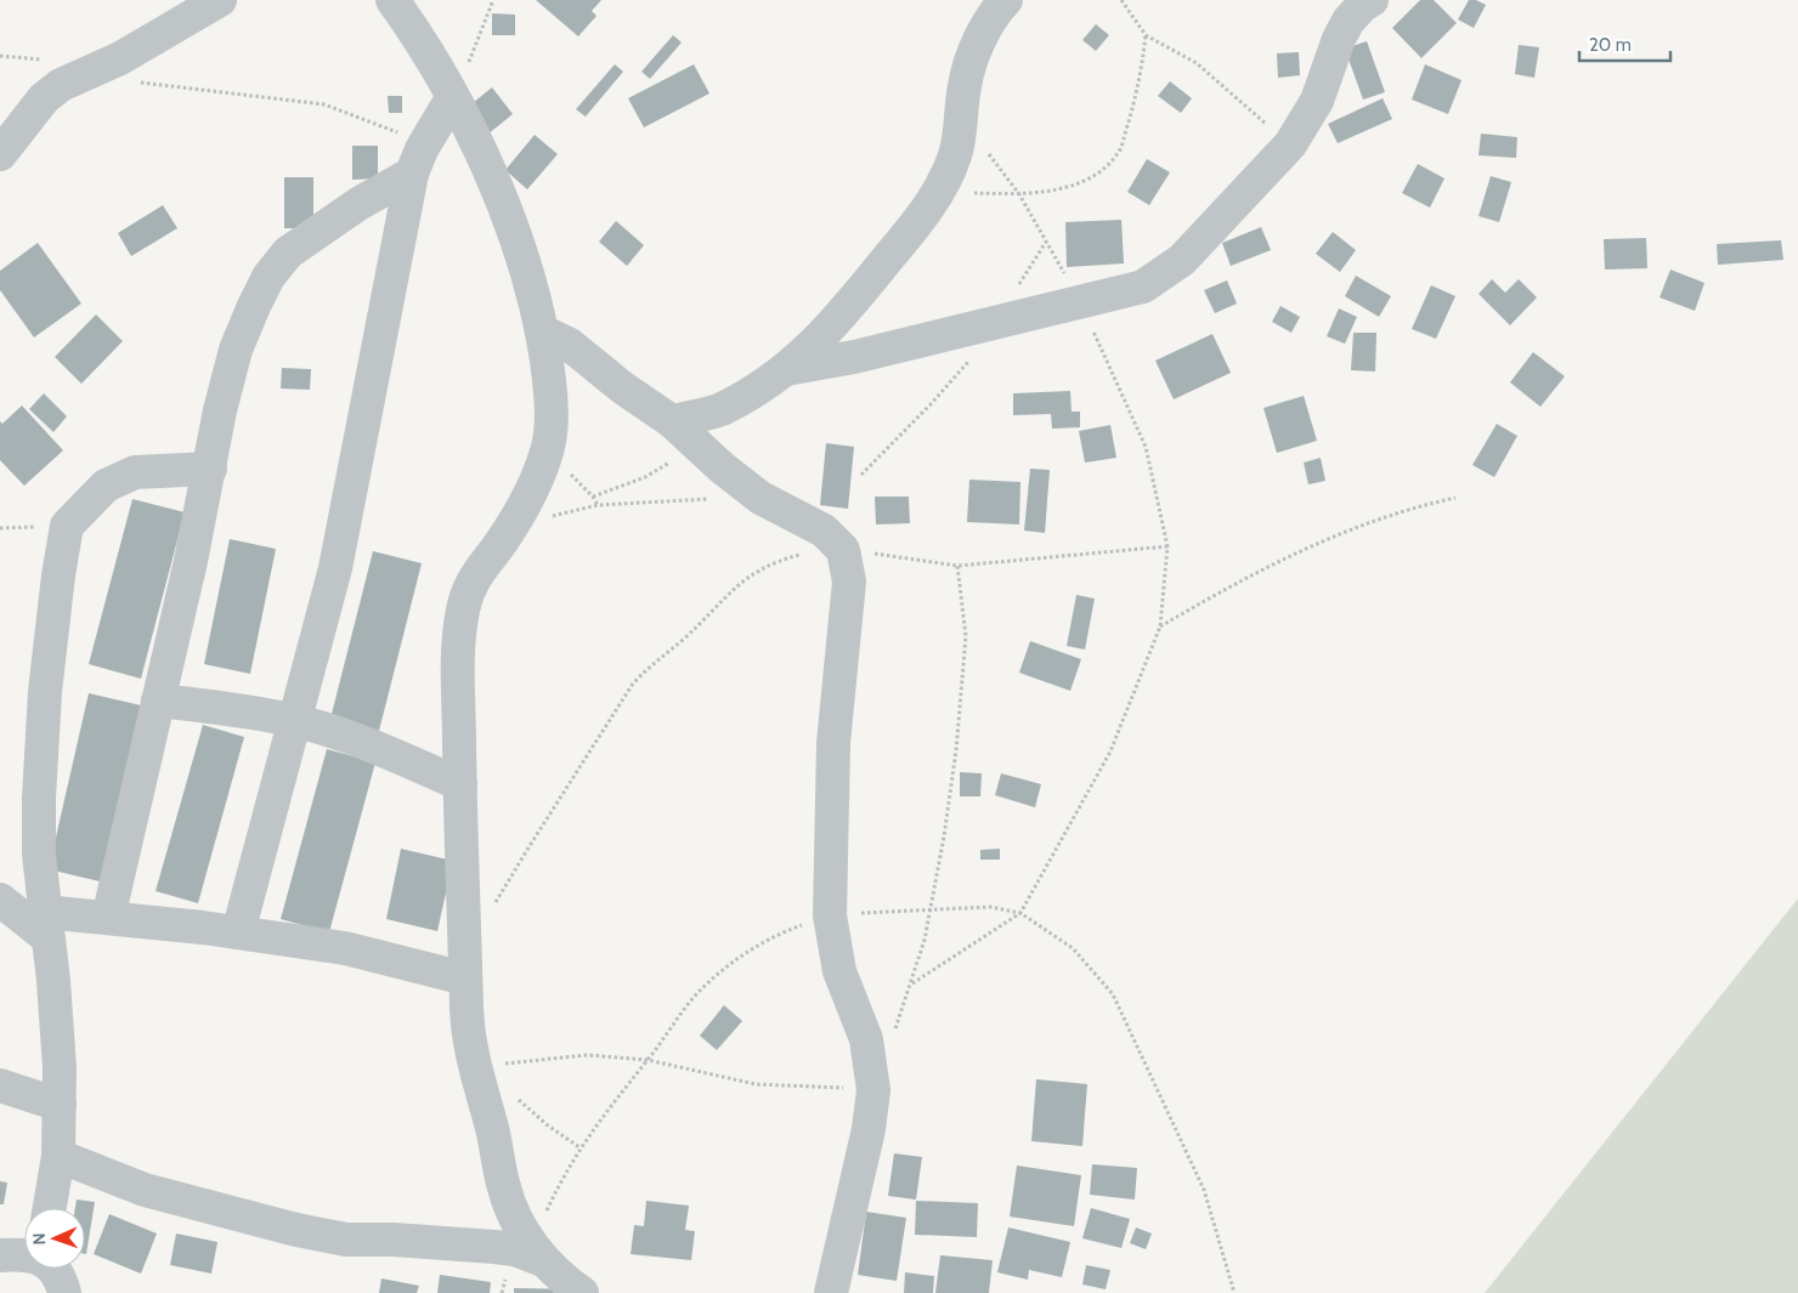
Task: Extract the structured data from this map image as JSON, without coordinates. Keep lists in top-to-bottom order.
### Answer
{
  "scale_bar": "20 m",
  "north": "left"
}
